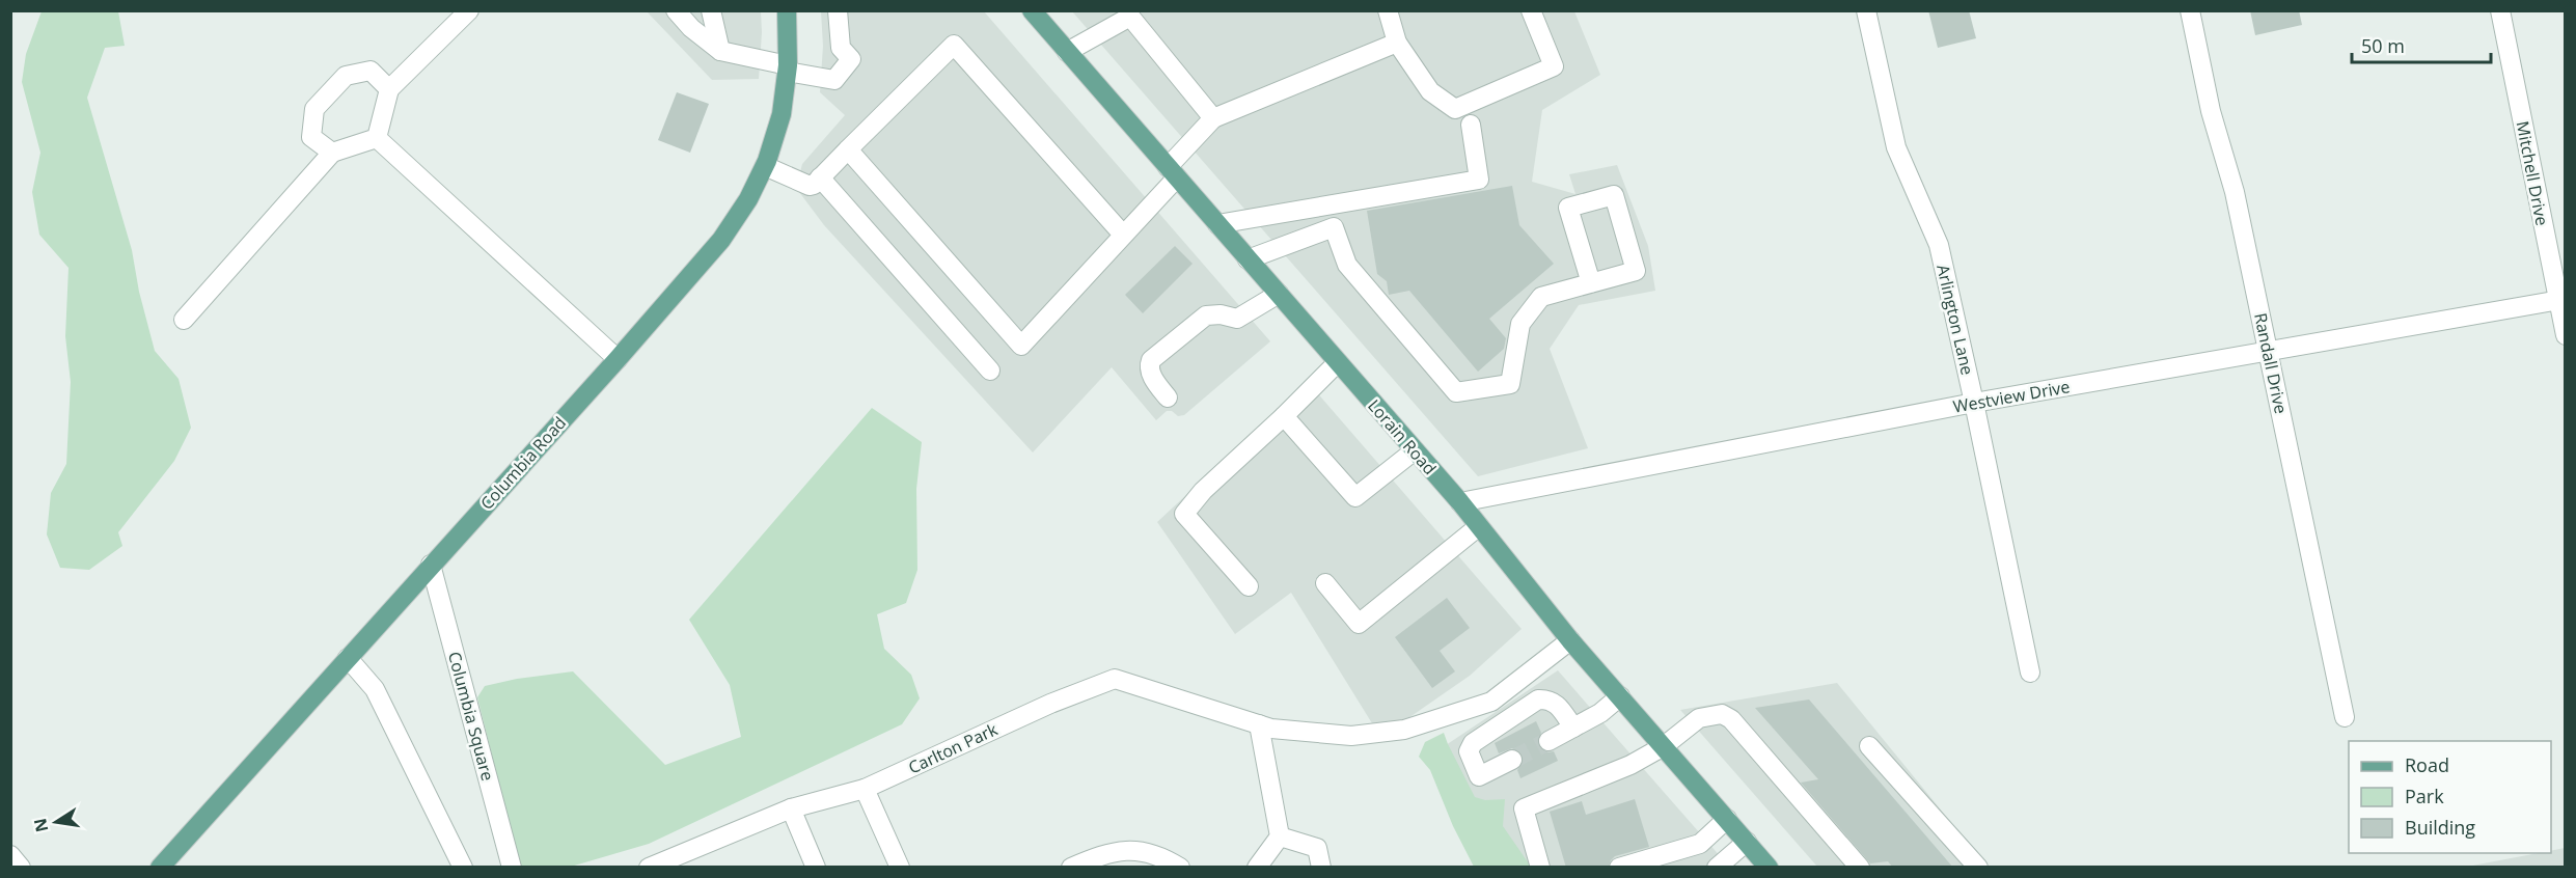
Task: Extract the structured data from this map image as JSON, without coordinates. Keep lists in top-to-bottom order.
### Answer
{
  "streets": {
    "main road": ["Lorain Road", "Columbia Road"],
    "street": [
      "Mitchell Drive",
      "Arlington Lane",
      "Randall Drive",
      "Westview Drive",
      "Columbia Square",
      "Carlton Park"
    ]
  },
  "crossings": [
    ["Mitchell Drive", "Westview Drive"],
    ["Arlington Lane", "Westview Drive"],
    ["Randall Drive", "Westview Drive"],
    ["Westview Drive", "Lorain Road"],
    ["Lorain Road", "Carlton Park"],
    ["Columbia Road", "Columbia Square"]
  ],
  "legend": ["Road", "Park", "Building"],
  "scale_bar": "50 m",
  "north": "left"
}
